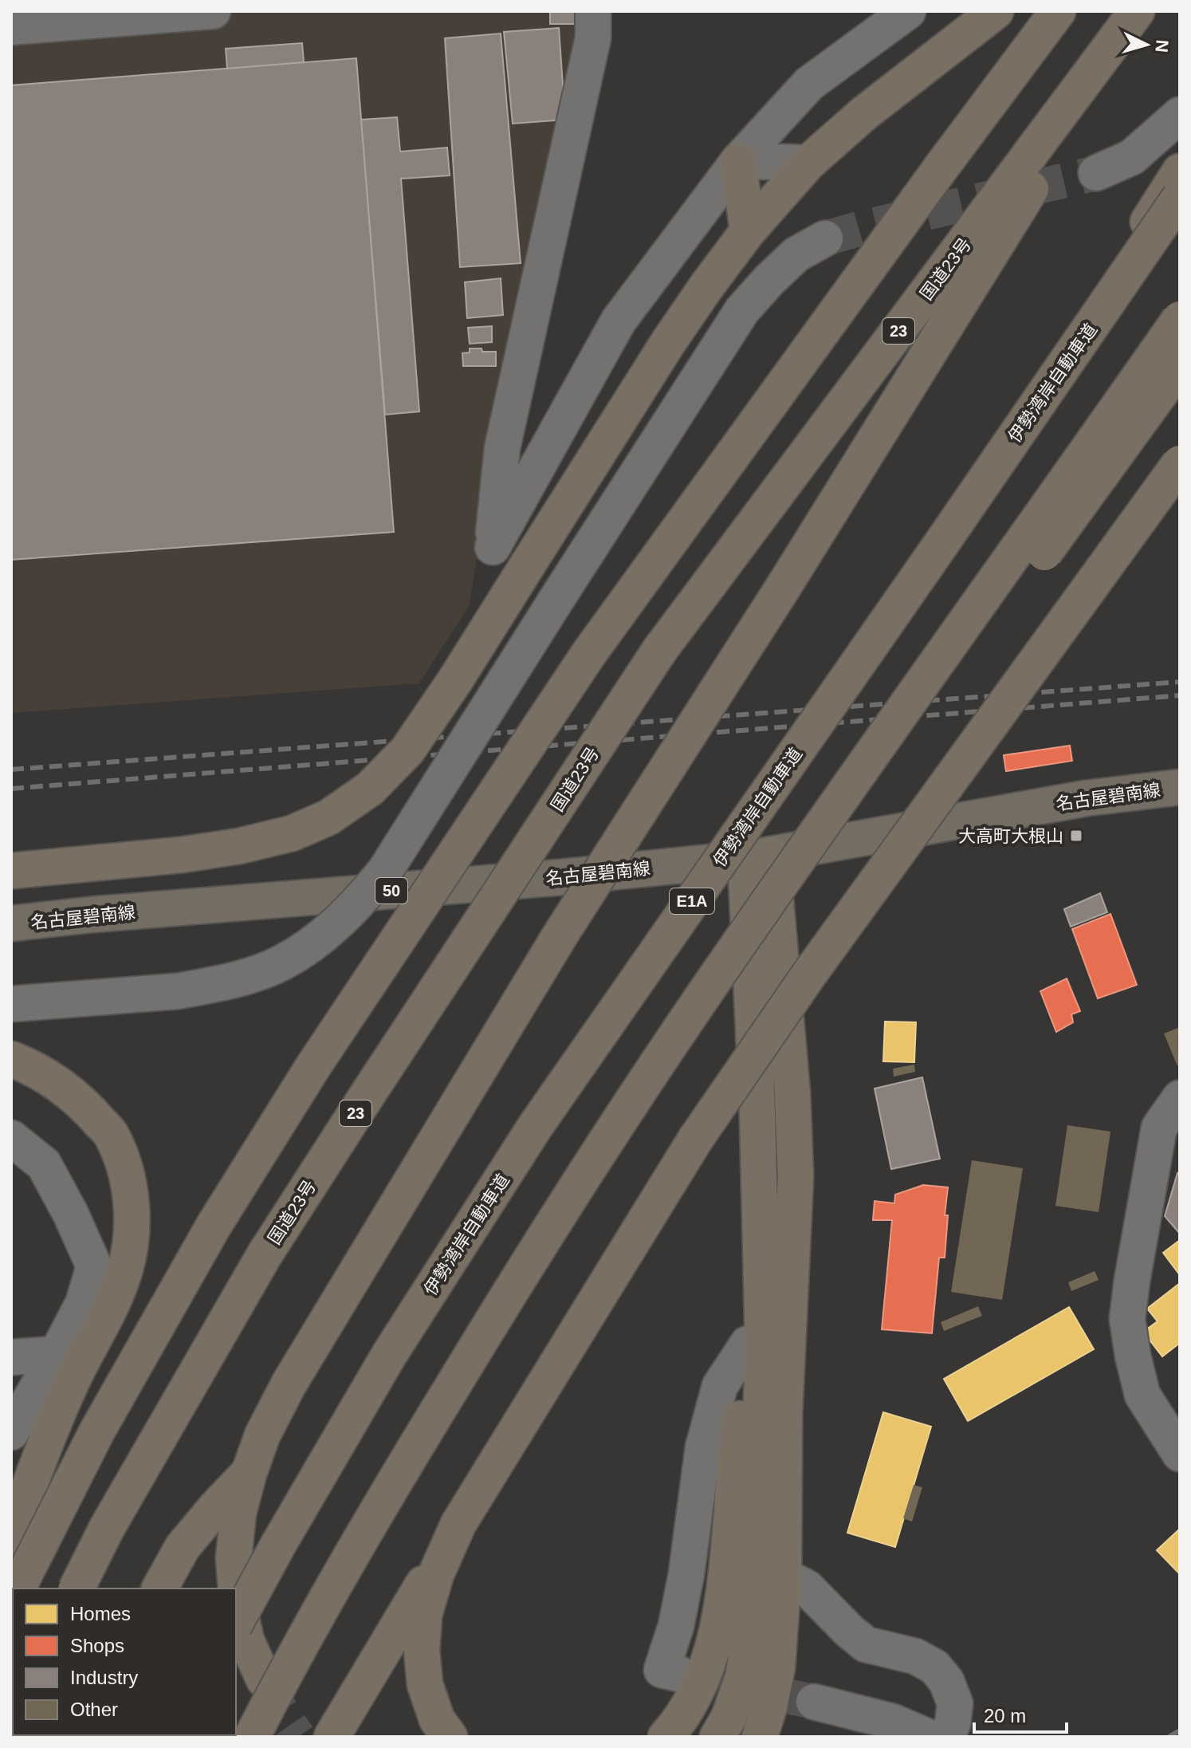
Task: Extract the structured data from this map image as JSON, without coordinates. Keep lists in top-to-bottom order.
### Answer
{
  "streets": {
    "highway": [
      "国道23号",
      "23",
      "伊勢湾岸自動車道",
      "E1A"
    ],
    "main road": ["名古屋碧南線", "50"]
  },
  "places": {
    "transit": ["大高町大根山"]
  },
  "legend": [
    "Homes",
    "Shops",
    "Industry",
    "Other"
  ],
  "scale_bar": "20 m",
  "north": "right"
}
